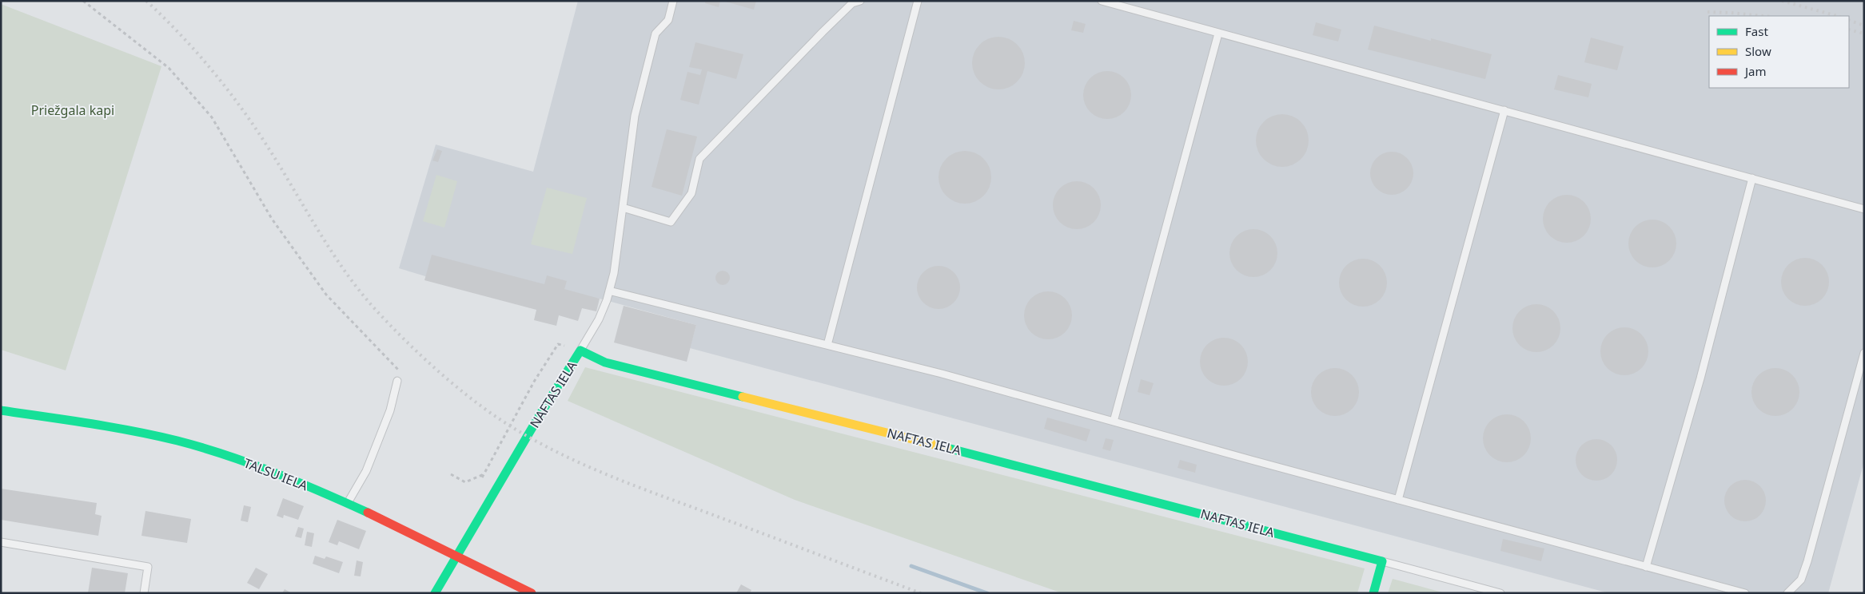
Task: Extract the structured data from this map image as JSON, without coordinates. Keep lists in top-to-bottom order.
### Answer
{
  "streets": {
    "street": ["NAFTAS IELA", "TALSU IELA"]
  },
  "crossings": [
    ["NAFTAS IELA", "TALSU IELA"]
  ],
  "parks": ["Priežgala kapi"],
  "legend": ["Fast", "Slow", "Jam"]
}
